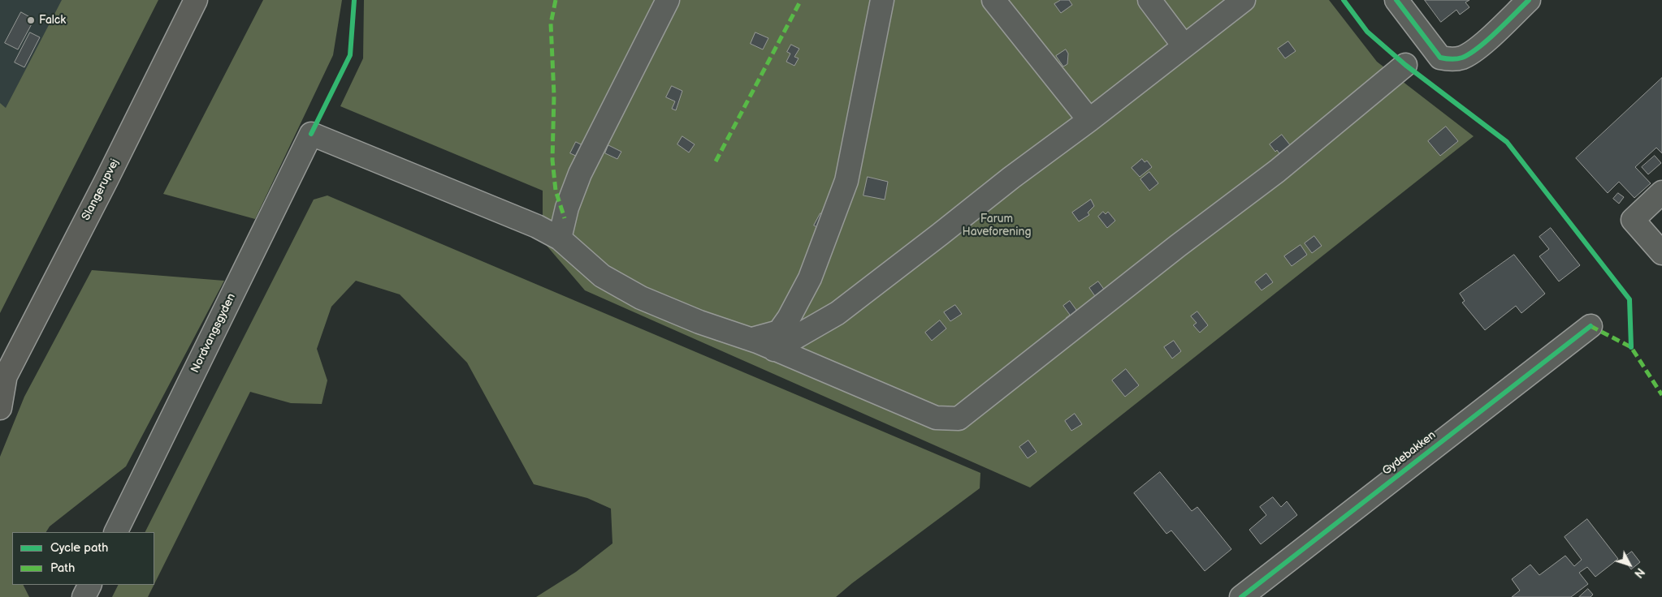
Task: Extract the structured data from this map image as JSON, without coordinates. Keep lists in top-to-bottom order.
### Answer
{
  "streets": {
    "main road": ["Slangerupvej"],
    "street": ["Nordvangsgyden", "Gydebakken"]
  },
  "parks": ["Farum Haveforening"],
  "places": ["Falck"],
  "legend": ["Cycle path", "Path"],
  "north": "bottom right"
}
